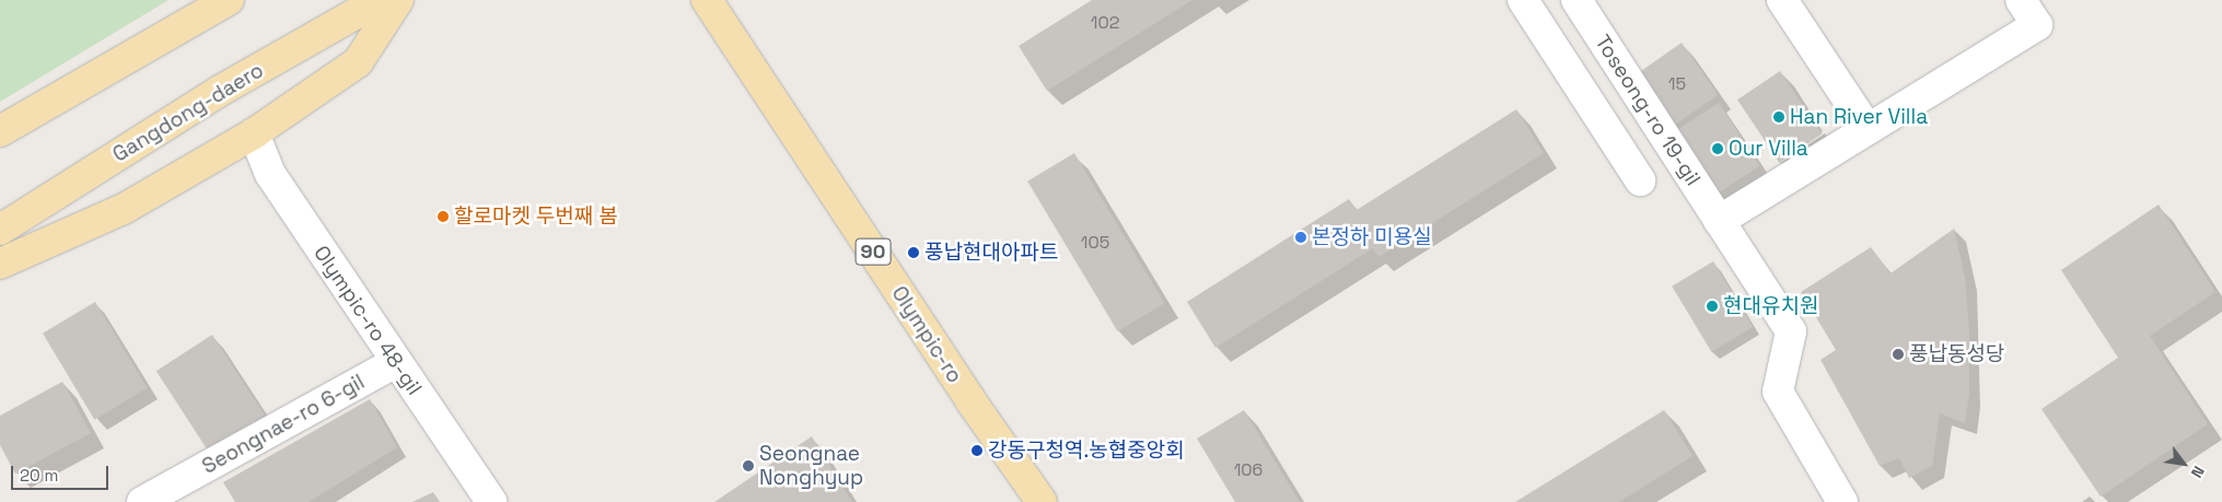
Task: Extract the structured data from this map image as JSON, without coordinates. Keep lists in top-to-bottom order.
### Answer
{
  "streets": {
    "main road": ["Gangdong-daero", "90", "Olympic-ro"],
    "street": ["Toseong-ro 19-gil", "Olympic-ro 48-gil", "Seongnae-ro 6-gil"]
  },
  "crossings": [
    ["Olympic-ro 48-gil", "Seongnae-ro 6-gil"]
  ],
  "places": [
    "Han River Villa",
    "Our Villa",
    "할로마켓 두번째 봄",
    "본정하 미용실",
    "풍납현대아파트",
    "현대유치원",
    "풍납동성당",
    "강동구청역.농협중앙회",
    "Seongnae Nonghyup"
  ],
  "house_numbers": [
    "102",
    "15",
    "105",
    "106"
  ],
  "scale_bar": "20 m",
  "north": "bottom right"
}
